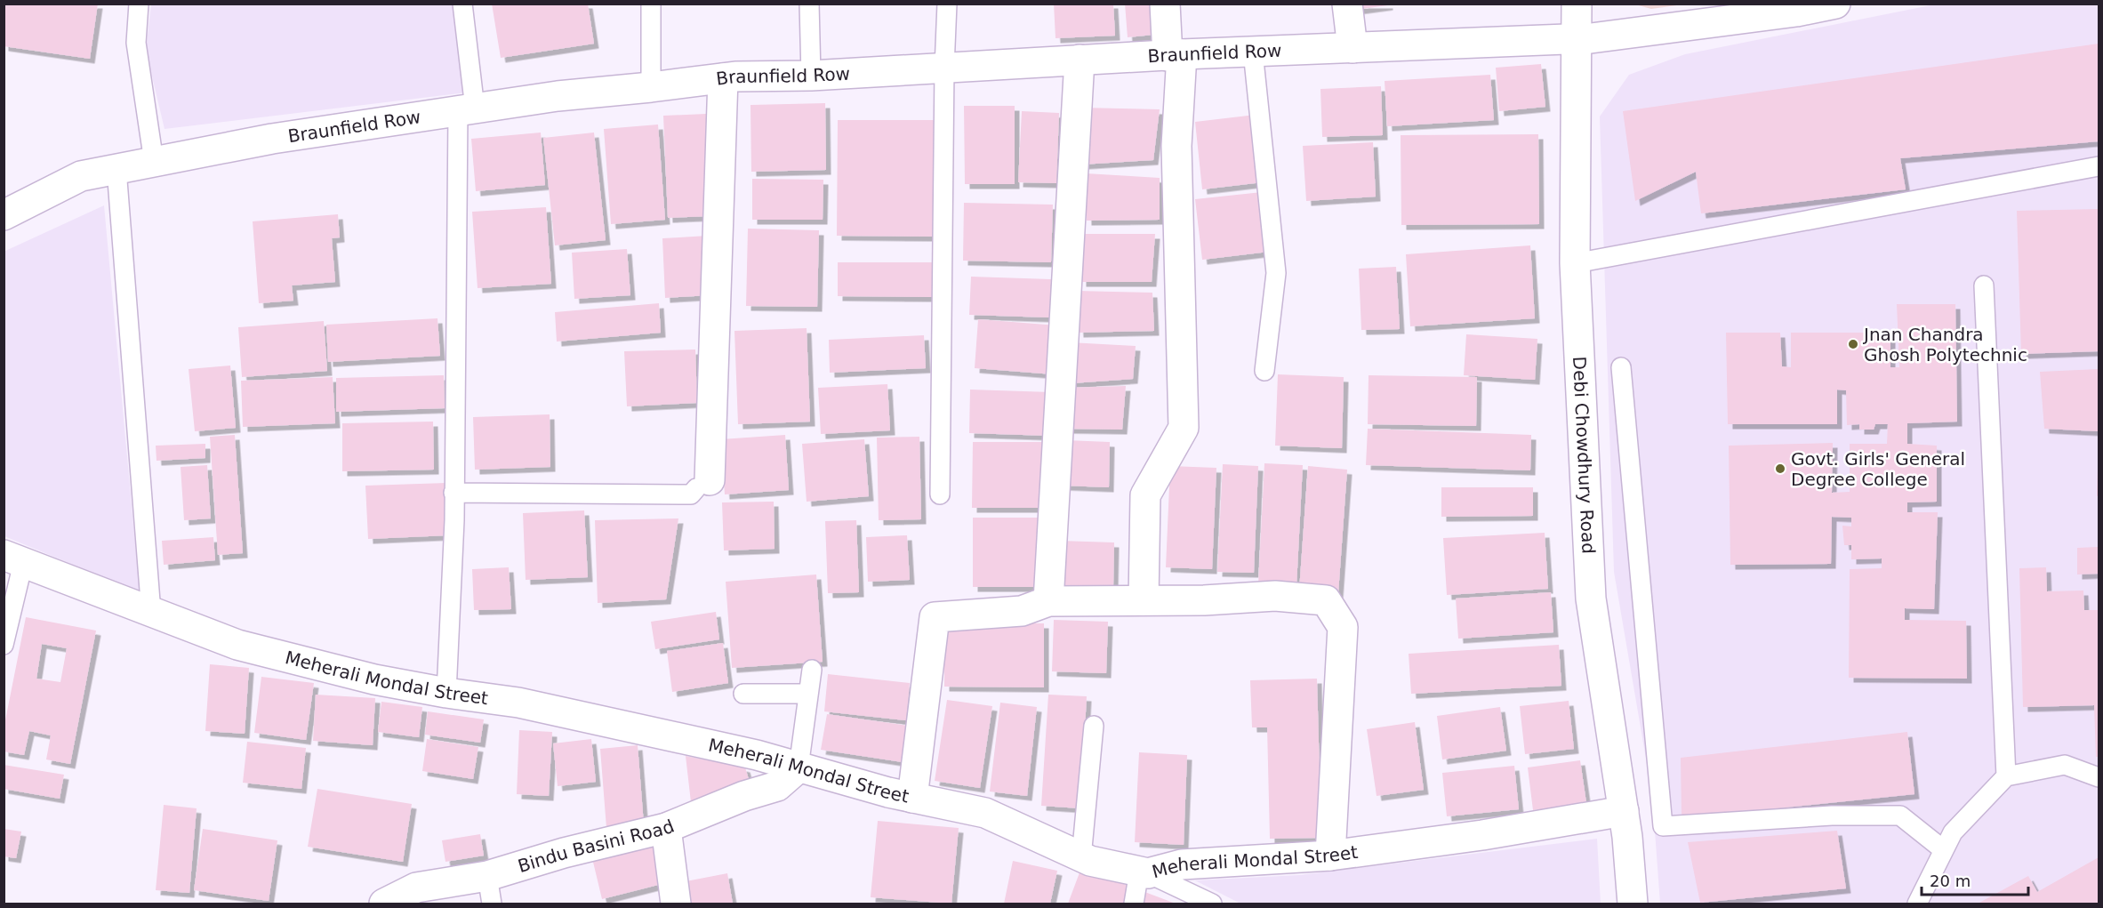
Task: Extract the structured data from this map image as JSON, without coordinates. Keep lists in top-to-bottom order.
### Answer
{
  "streets": {
    "street": [
      "Braunfield Row",
      "Debi Chowdhury Road",
      "Meherali Mondal Street",
      "Bindu Basini Road"
    ]
  },
  "crossings": [
    ["Braunfield Row", "Debi Chowdhury Road"],
    ["Debi Chowdhury Road", "Meherali Mondal Street"],
    ["Meherali Mondal Street", "Bindu Basini Road"]
  ],
  "places": ["Jnan Chandra Ghosh Polytechnic", "Govt. Girls' General Degree College"],
  "scale_bar": "20 m"
}
